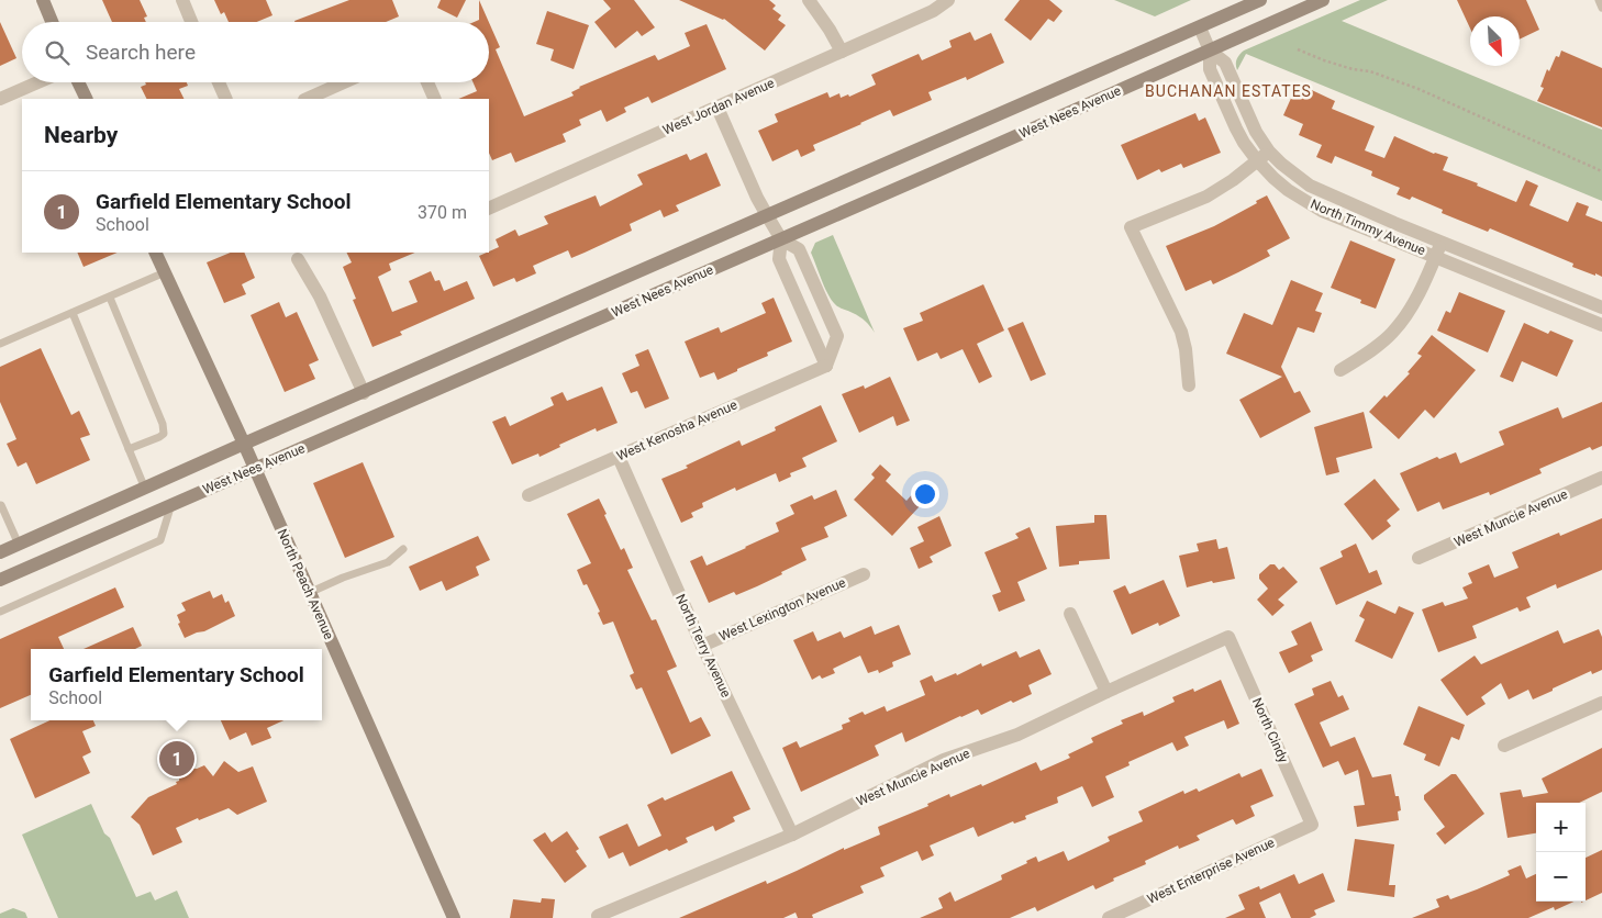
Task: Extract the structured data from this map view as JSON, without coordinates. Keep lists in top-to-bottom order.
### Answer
{
  "streets": {
    "main road": ["West Nees Avenue", "North Peach Avenue"],
    "street": [
      "West Jordan Avenue",
      "North Timmy Avenue",
      "West Kenosha Avenue",
      "West Muncie Avenue",
      "West Lexington Avenue",
      "North Terry Avenue",
      "North Cindy",
      "West Enterprise Avenue"
    ]
  },
  "crossings": [
    ["West Nees Avenue", "North Timmy Avenue"],
    ["West Nees Avenue", "North Peach Avenue"],
    ["West Kenosha Avenue", "North Terry Avenue"],
    ["West Muncie Avenue", "North Terry Avenue"],
    ["West Muncie Avenue", "North Cindy"],
    ["West Lexington Avenue", "North Terry Avenue"],
    ["North Cindy", "West Enterprise Avenue"]
  ],
  "districts": ["BUCHANAN ESTATES"],
  "north": "bottom right",
  "page": {
    "search": "Search here",
    "heading": "Nearby",
    "list": [
      {
        "mark": "1",
        "name": "Garfield Elementary School",
        "note": "School",
        "value": "370 m"
      }
    ],
    "popup": ["Garfield Elementary School", "School"],
    "pins": "1",
    "map_buttons": ["+", "−"]
  }
}
